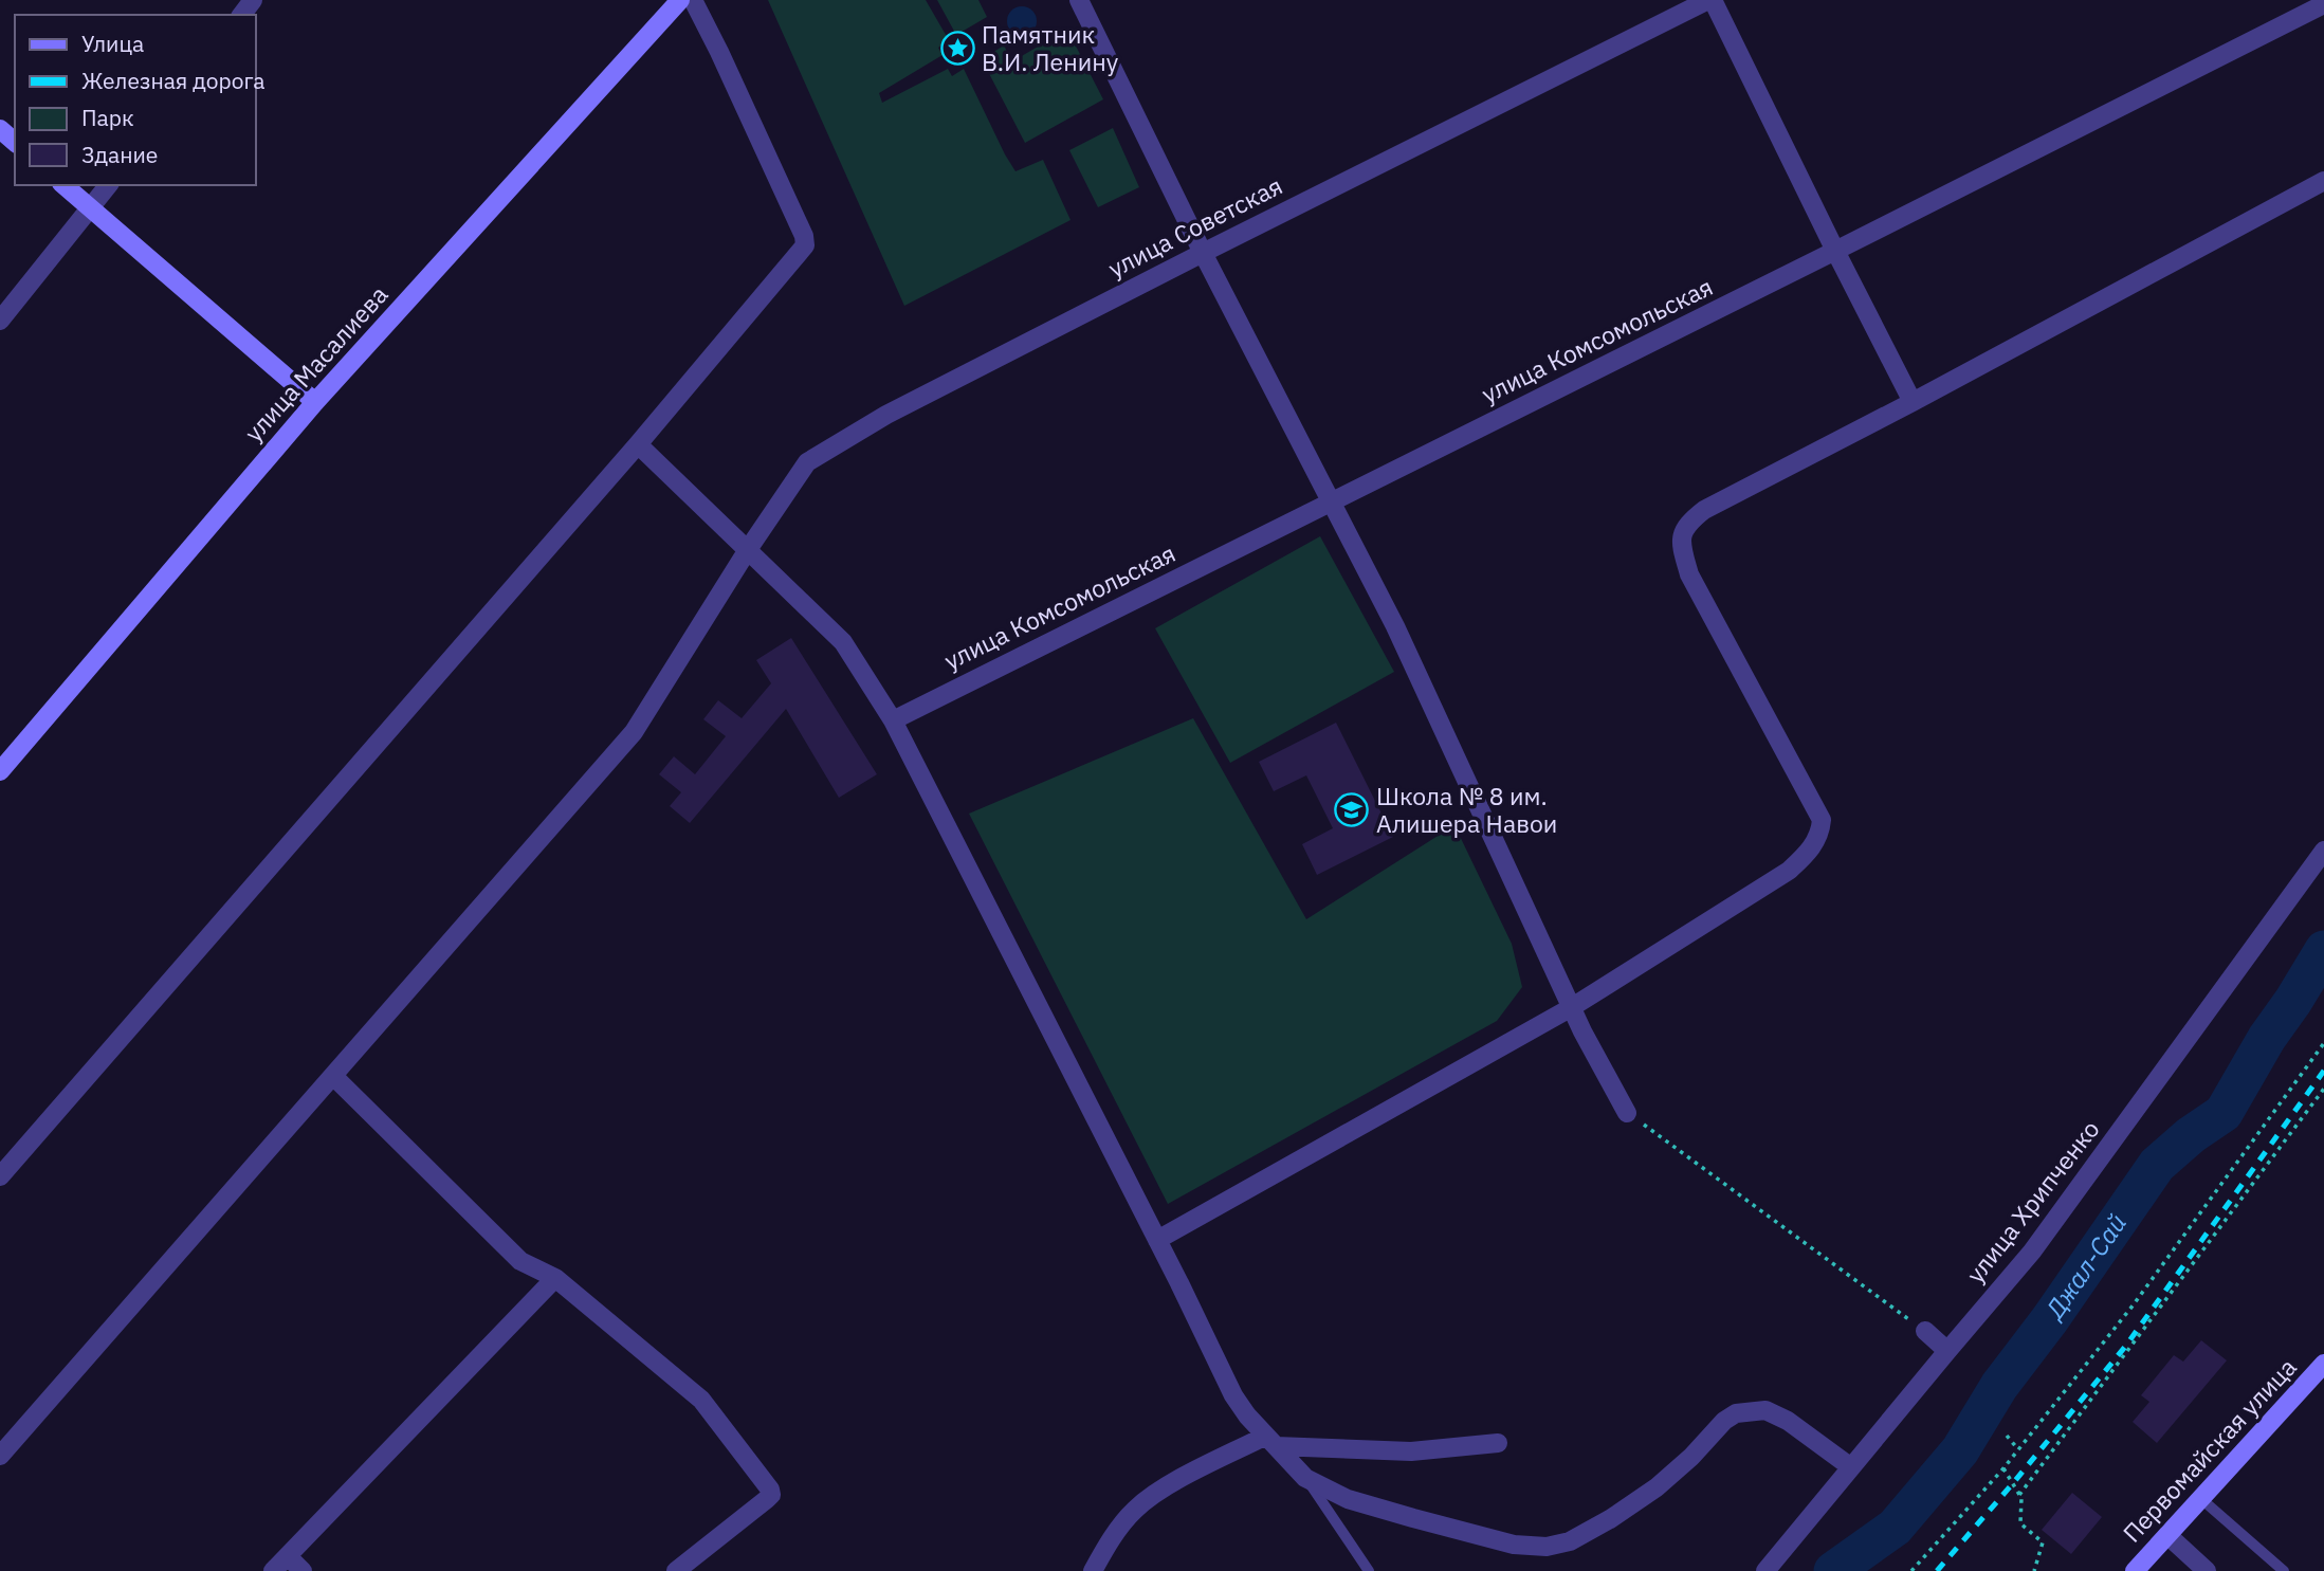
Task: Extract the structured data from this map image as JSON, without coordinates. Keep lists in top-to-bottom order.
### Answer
{
  "streets": {
    "main road": ["улица Масалиева", "Первомайская улица"],
    "street": ["улица Советская", "улица Комсомольская", "улица Хрипченко"]
  },
  "water": ["Джал-Сай"],
  "places": {
    "place": ["Памятник В.И. Ленину"],
    "school or university": ["Школа № 8 им. Алишера Навои"]
  },
  "legend": [
    "Улица",
    "Железная дорога",
    "Парк",
    "Здание"
  ]
}
